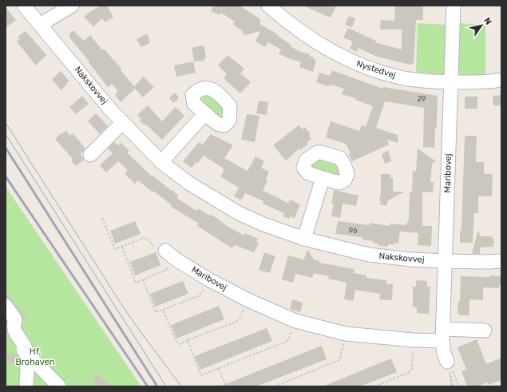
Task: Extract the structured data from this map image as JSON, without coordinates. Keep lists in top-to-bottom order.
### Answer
{
  "streets": {
    "street": ["Nystedvej", "Nakskovvej", "Maribovej"]
  },
  "crossings": [
    ["Nystedvej", "Maribovej"],
    ["Nakskovvej", "Maribovej"]
  ],
  "parks": ["Hf. Brohaven"],
  "house_numbers": ["29", "96"],
  "north": "top right"
}
